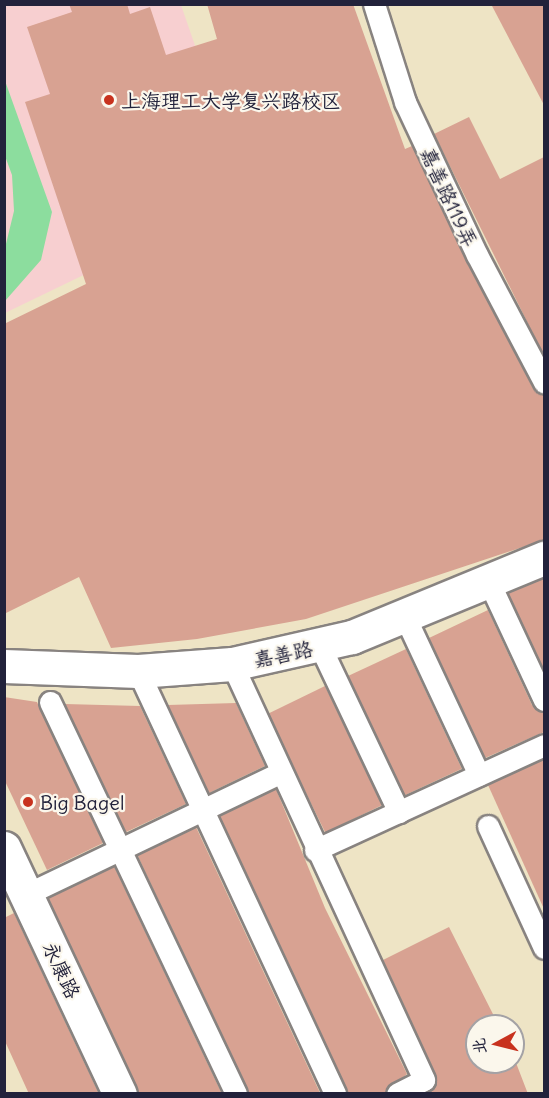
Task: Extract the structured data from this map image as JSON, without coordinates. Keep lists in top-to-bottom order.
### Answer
{
  "streets": {
    "street": ["嘉善路", "永康路"],
    "lane": ["嘉善路119弄"]
  },
  "places": ["上海理工大学复兴路校区", "Big Bagel"],
  "north": "left"
}
